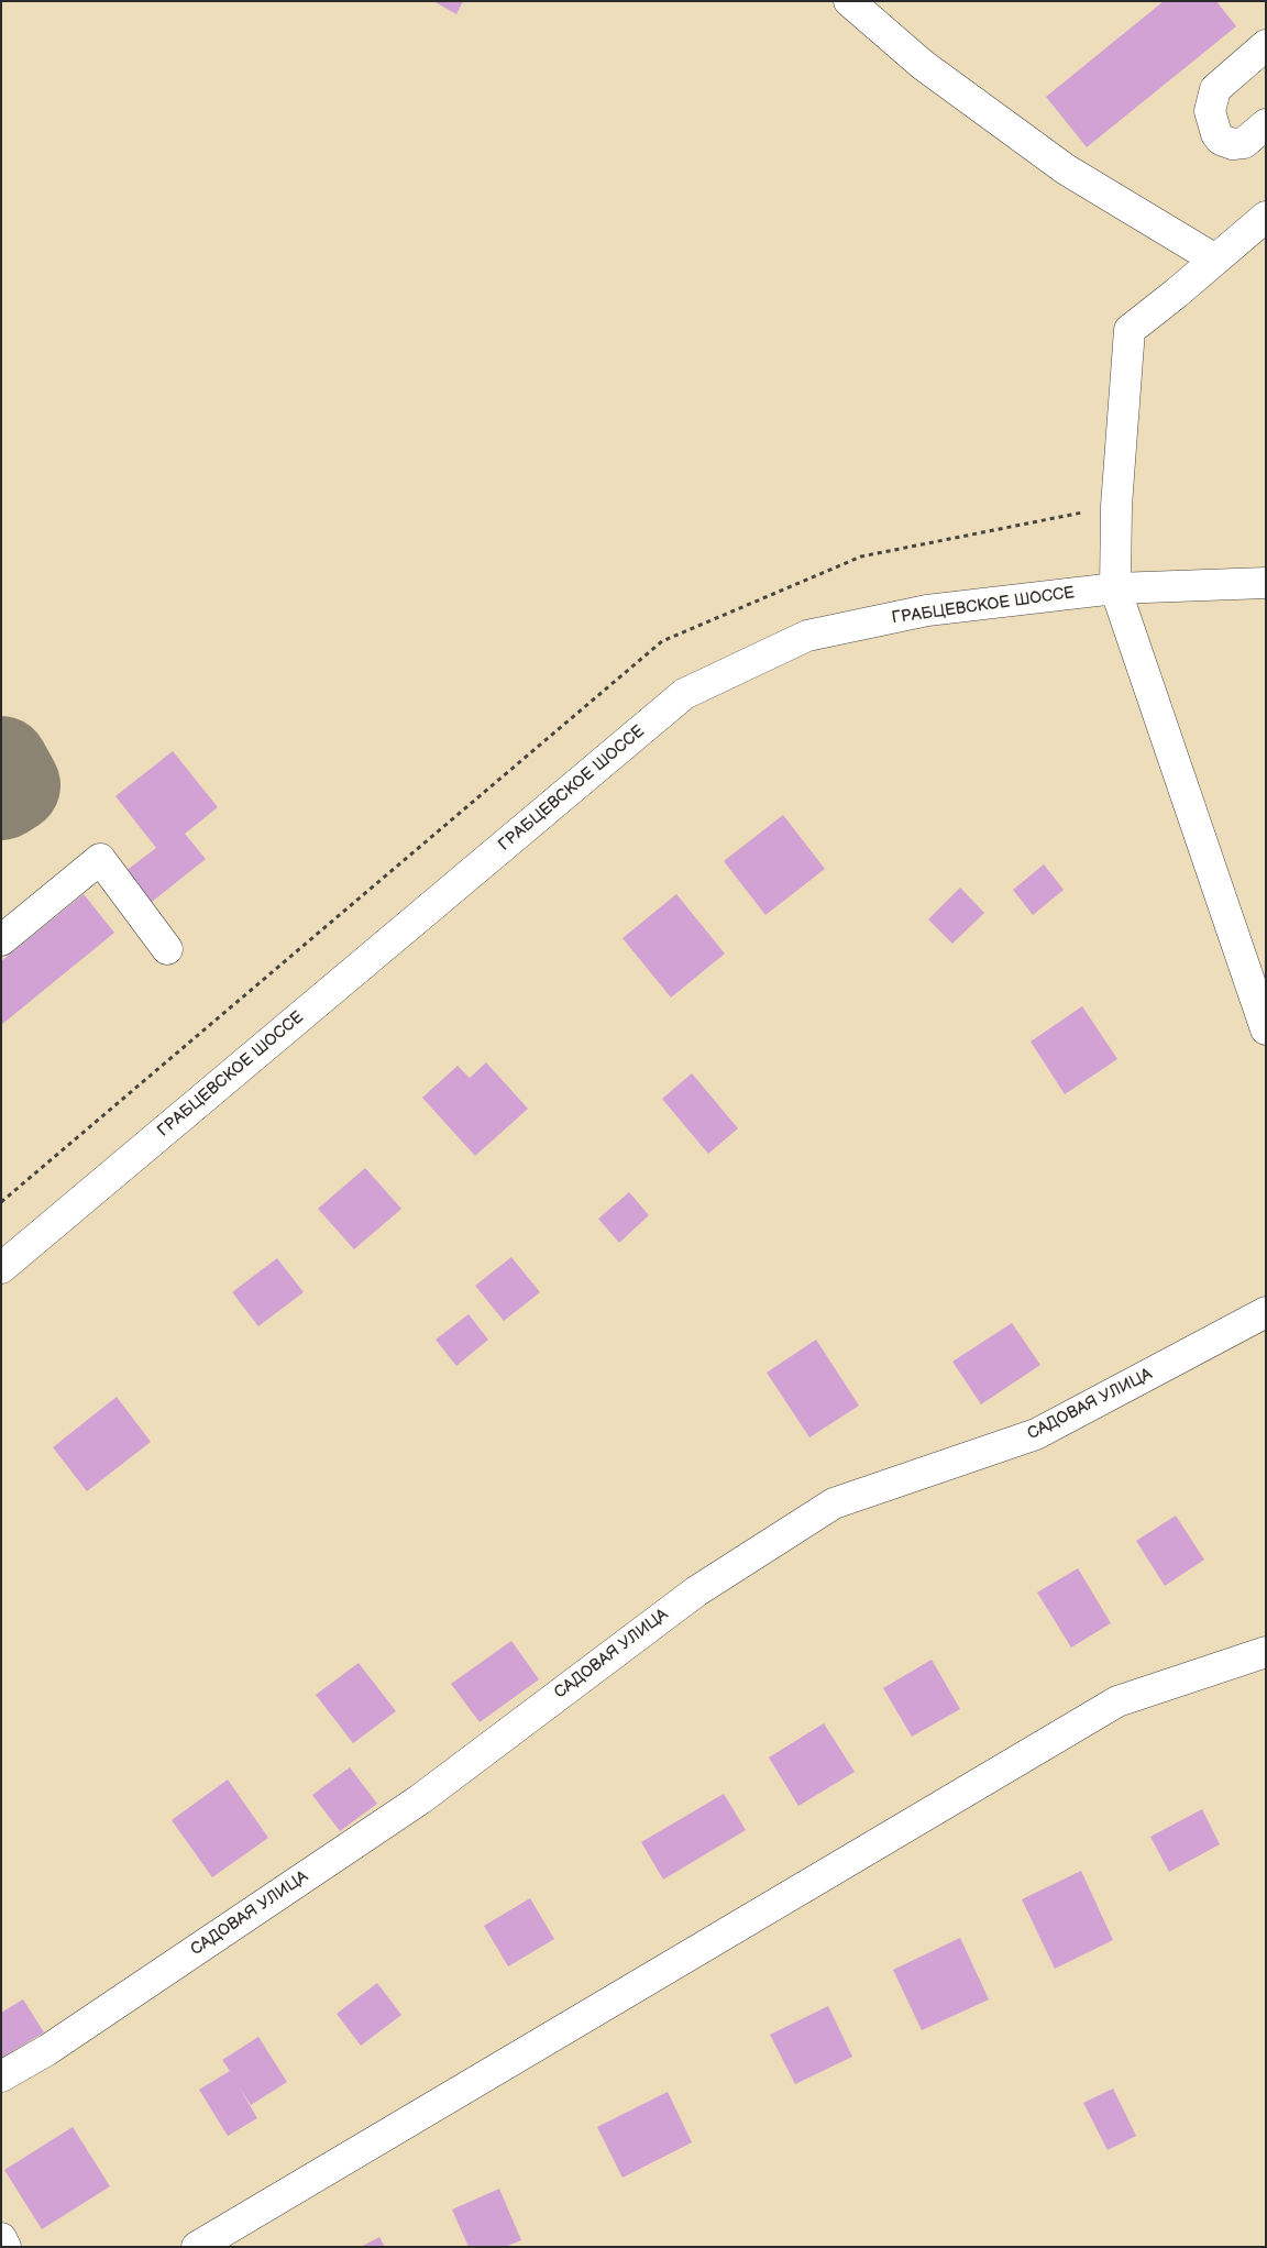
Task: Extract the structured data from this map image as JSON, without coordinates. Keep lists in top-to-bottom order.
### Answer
{
  "streets": {
    "street": ["ГРАБЦЕВСКОЕ ШОССЕ", "САДОВАЯ УЛИЦА"]
  }
}
